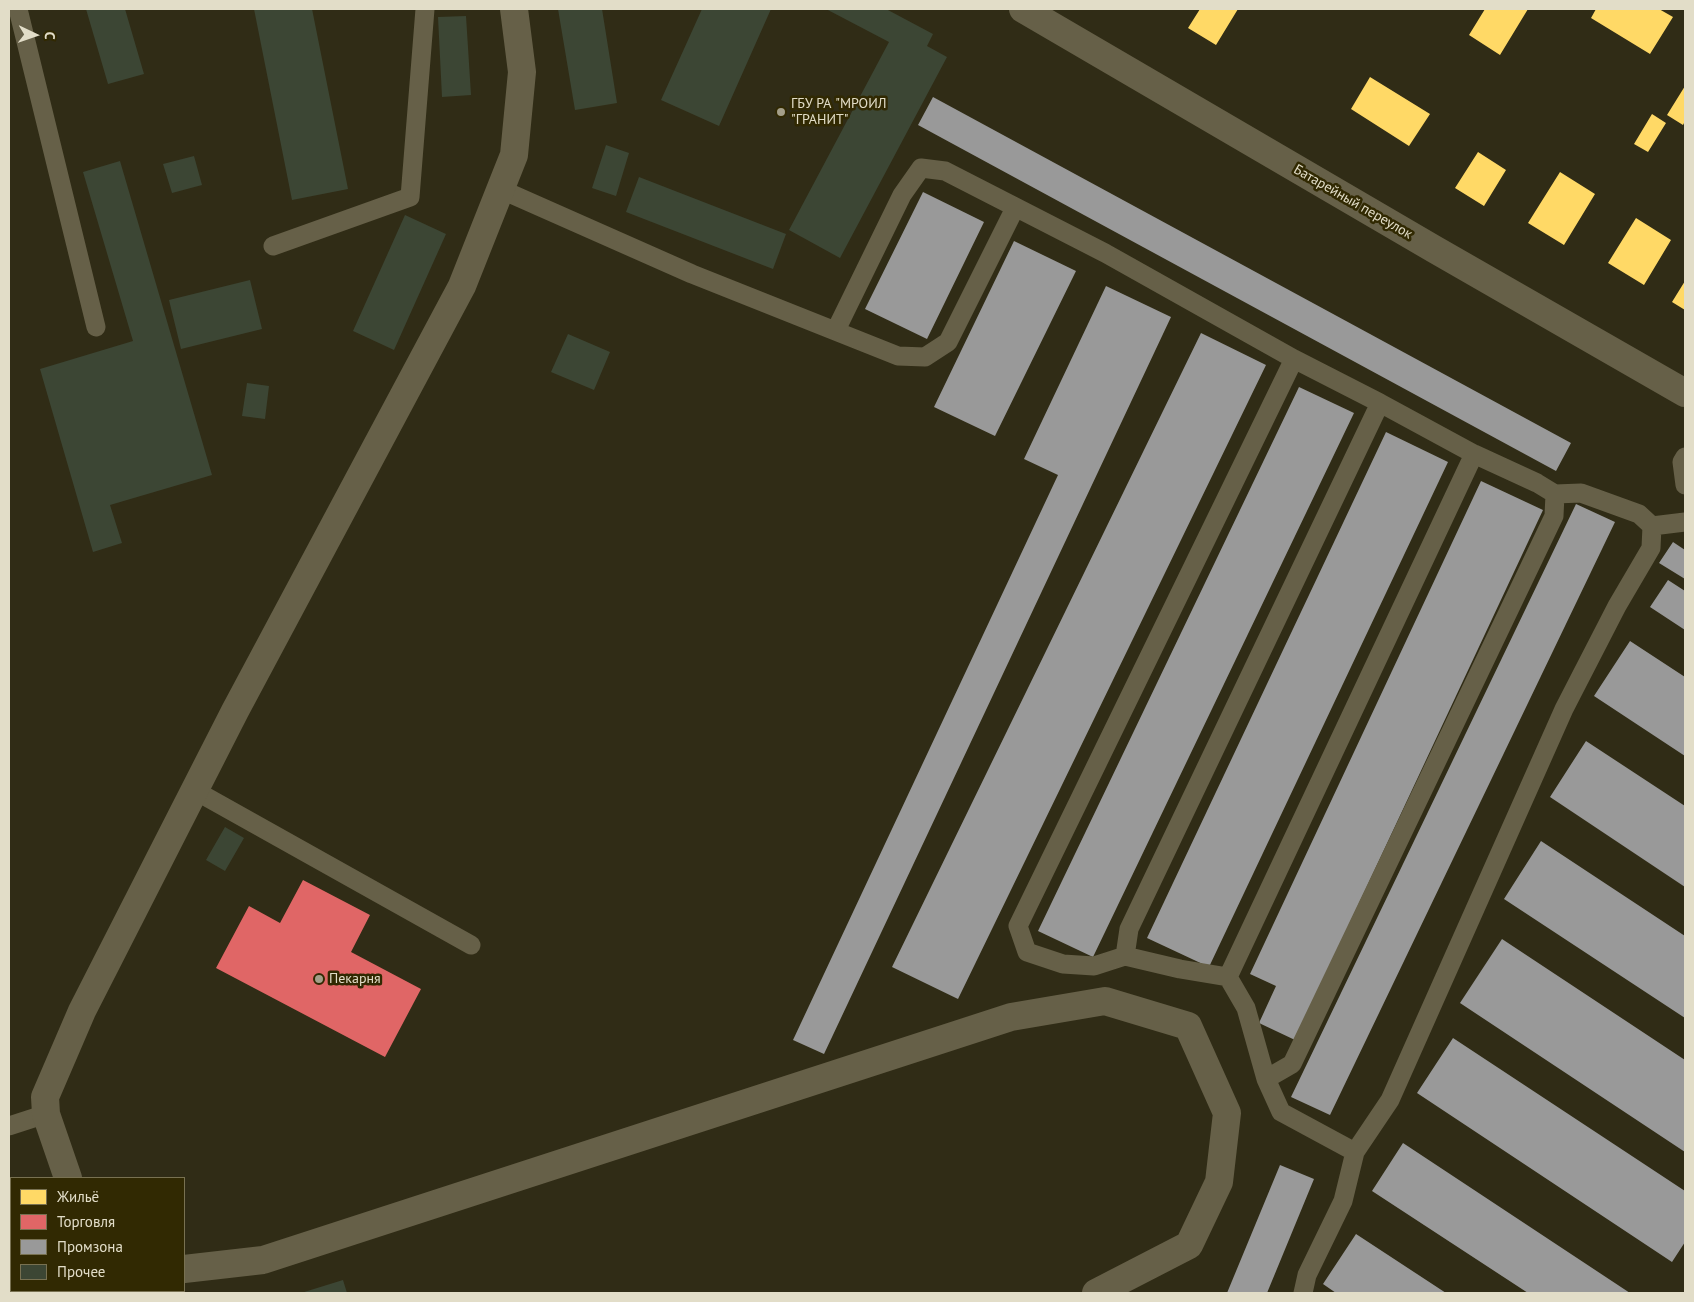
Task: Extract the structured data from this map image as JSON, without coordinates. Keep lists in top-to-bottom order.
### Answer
{
  "streets": {
    "street": ["Батарейный переулок"]
  },
  "places": ["ГБУ РА \"МРОИЛ \"ГРАНИТ\"", "Пекарня"],
  "legend": [
    "Жильё",
    "Торговля",
    "Промзона",
    "Прочее"
  ],
  "north": "right"
}
